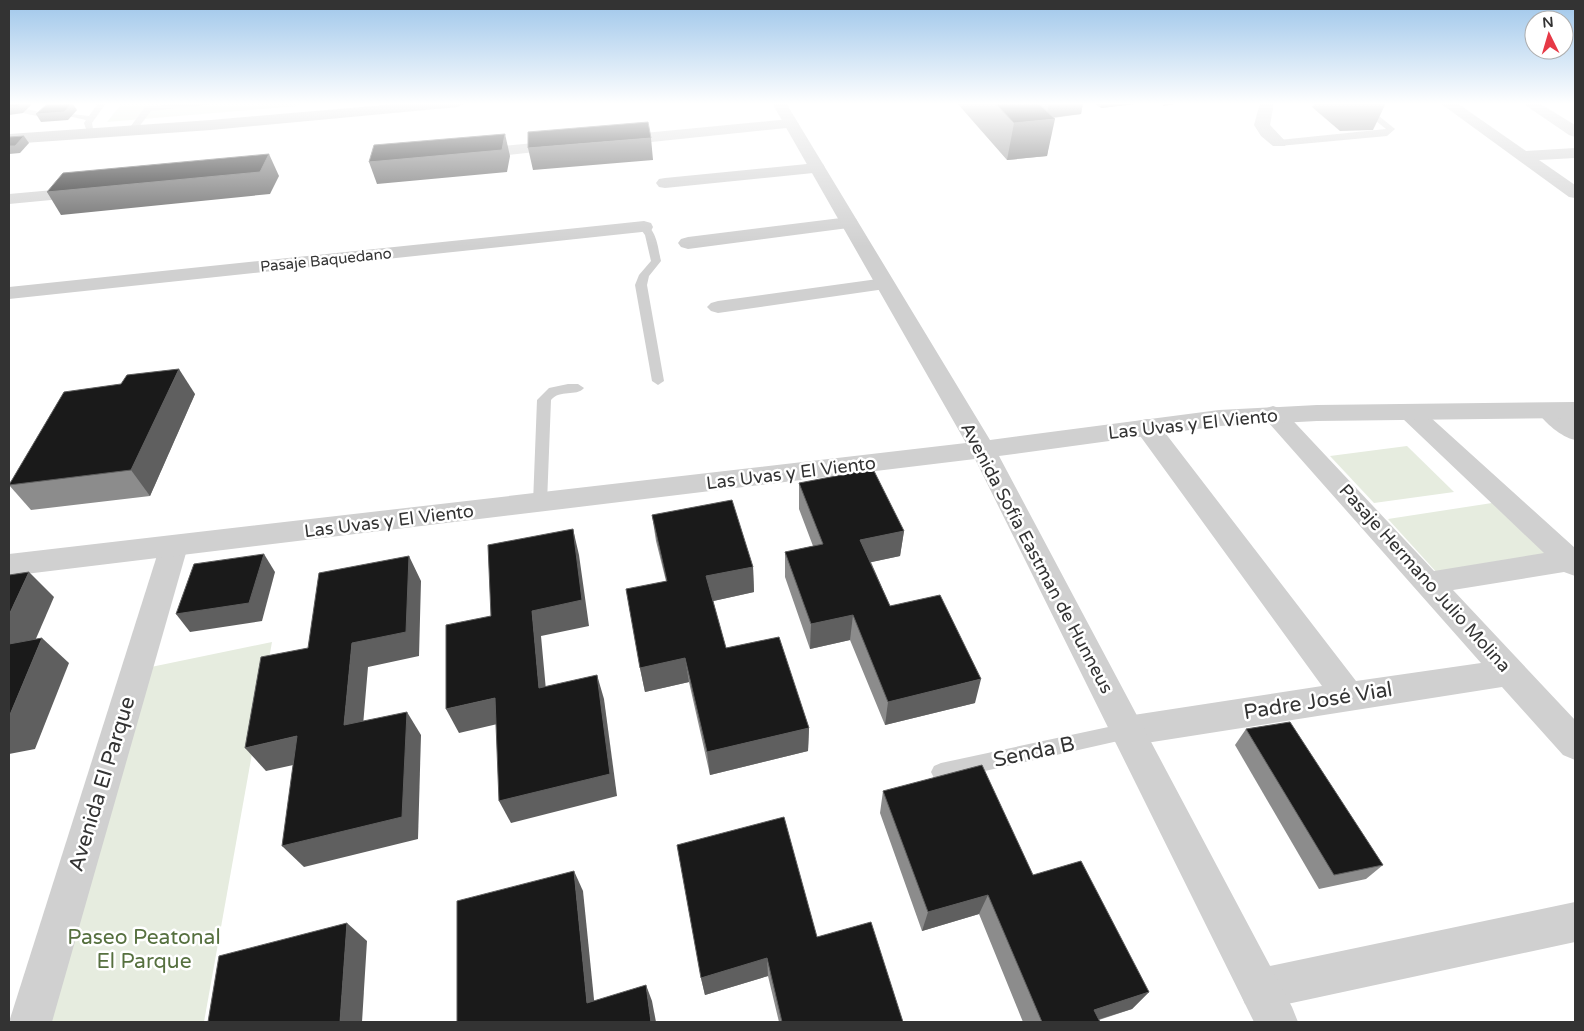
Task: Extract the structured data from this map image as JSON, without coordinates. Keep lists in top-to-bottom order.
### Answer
{
  "streets": {
    "street": [
      "Pasaje Baquedano",
      "Las Uvas y El Viento",
      "Avenida Sofía Eastman de Hunneus",
      "Pasaje Hermano Julio Molina",
      "Padre José Vial",
      "Avenida El Parque"
    ],
    "lane": ["Senda B"]
  },
  "crossings": [
    ["Las Uvas y El Viento", "Avenida Sofía Eastman de Hunneus"],
    ["Las Uvas y El Viento", "Pasaje Hermano Julio Molina"],
    ["Las Uvas y El Viento", "Avenida El Parque"],
    ["Avenida Sofía Eastman de Hunneus", "Padre José Vial"],
    ["Avenida Sofía Eastman de Hunneus", "Senda B"],
    ["Pasaje Hermano Julio Molina", "Padre José Vial"],
    ["Padre José Vial", "Senda B"]
  ],
  "parks": ["Paseo Peatonal El Parque"],
  "north": "top"
}
